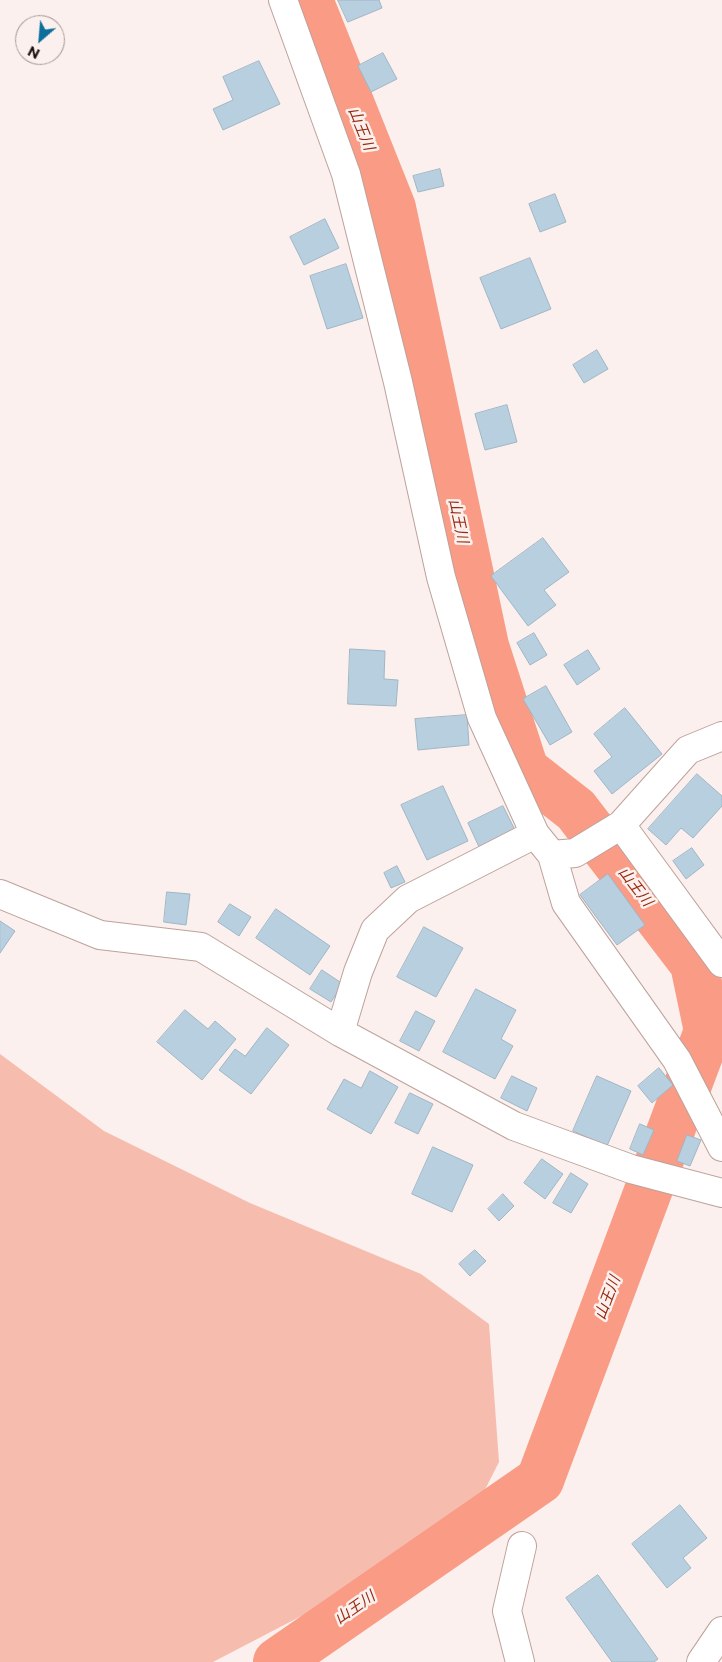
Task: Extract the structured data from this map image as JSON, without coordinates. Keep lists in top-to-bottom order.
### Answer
{
  "water": ["山王川"],
  "north": "bottom left"
}
